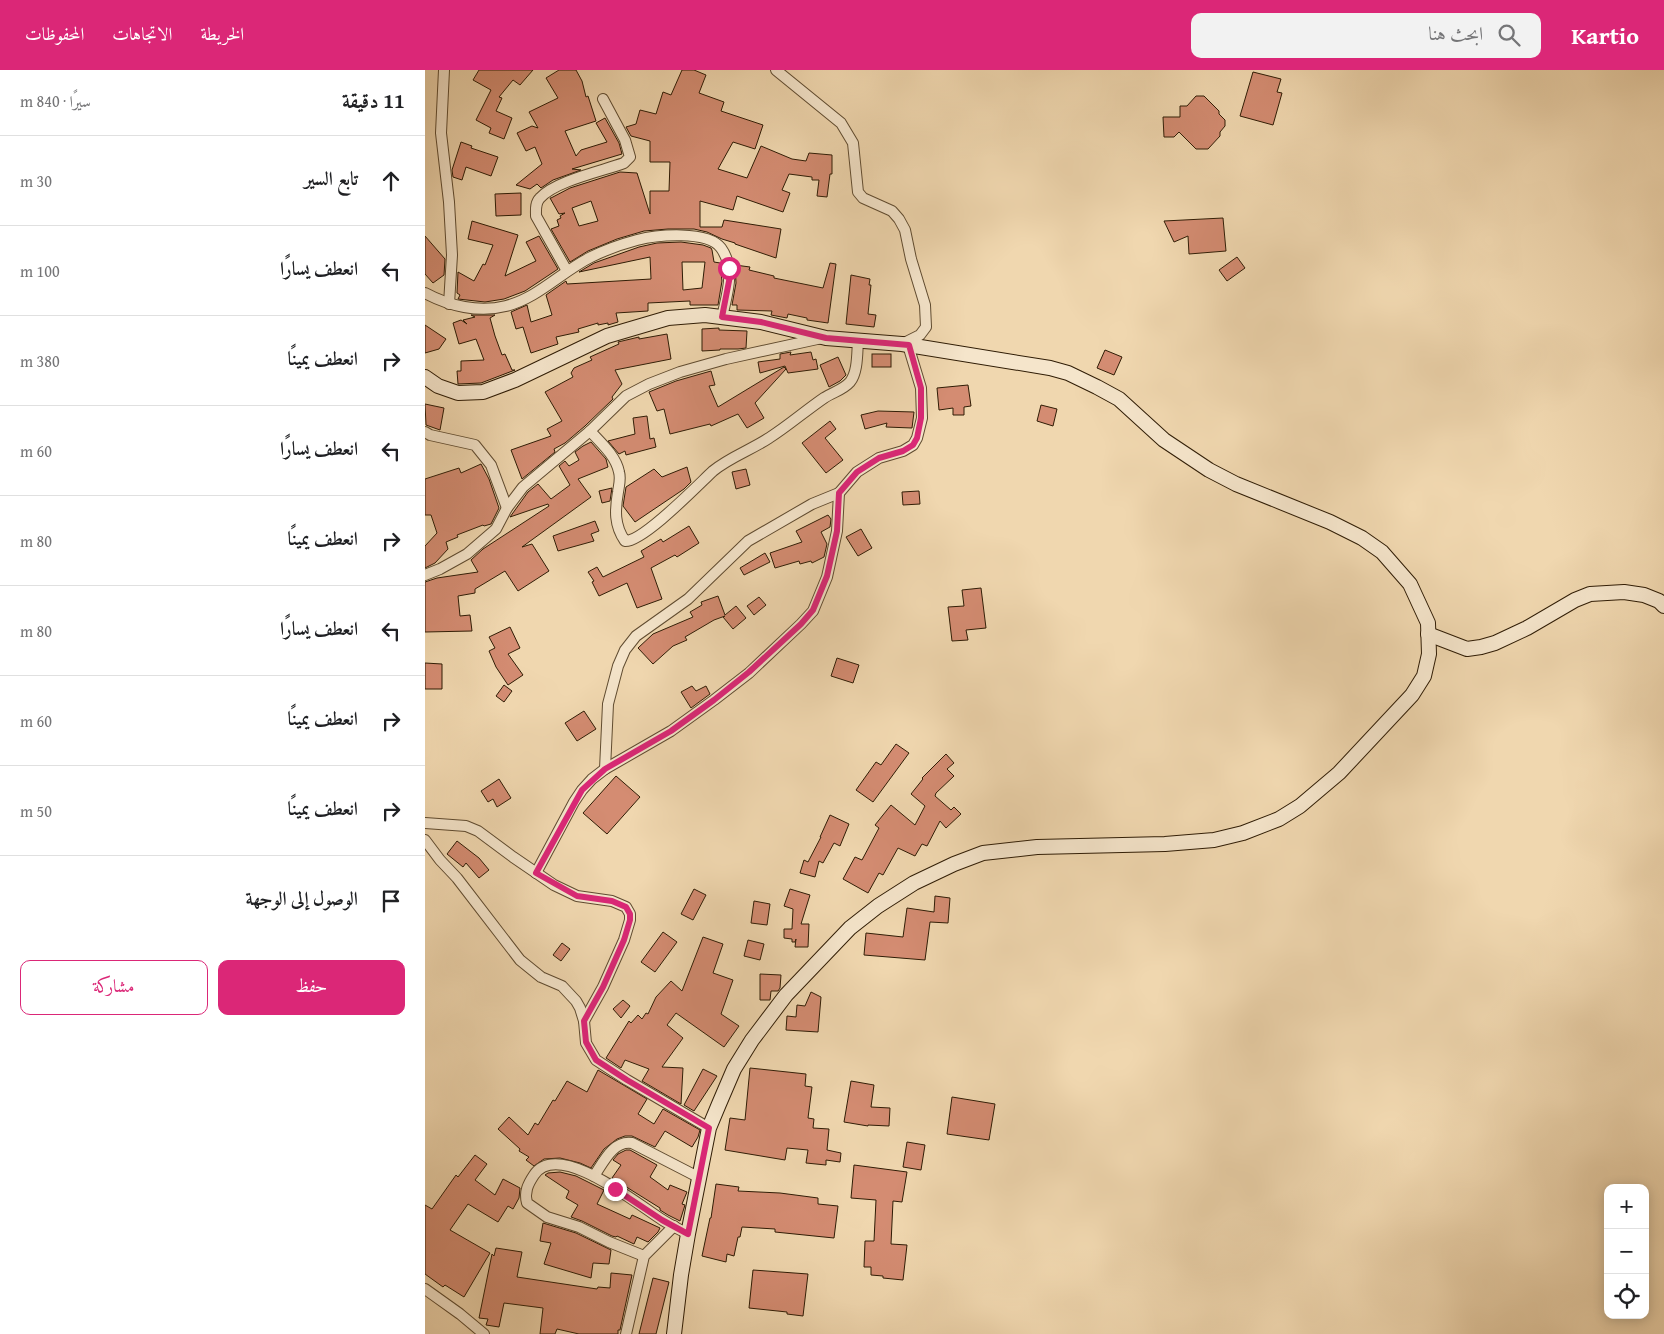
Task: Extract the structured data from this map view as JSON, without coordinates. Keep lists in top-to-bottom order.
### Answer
{
  "page": {
    "header": "Kartio",
    "search": "ابحث هنا",
    "nav": ["الخريطة", "الاتجاهات", "المحفوظات"],
    "heading": ["11 دقيقة", "سيرًا · 840 m"],
    "list": [
      ["تابع السير", "30 m"],
      ["انعطف يسارًا", "100 m"],
      ["انعطف يمينًا", "380 m"],
      ["انعطف يسارًا", "60 m"],
      ["انعطف يمينًا", "80 m"],
      ["انعطف يسارًا", "80 m"],
      ["انعطف يمينًا", "60 m"],
      ["انعطف يمينًا", "50 m"],
      "الوصول إلى الوجهة"
    ],
    "buttons": ["حفظ", "مشاركة"],
    "map_buttons": ["+", "−"]
  }
}
